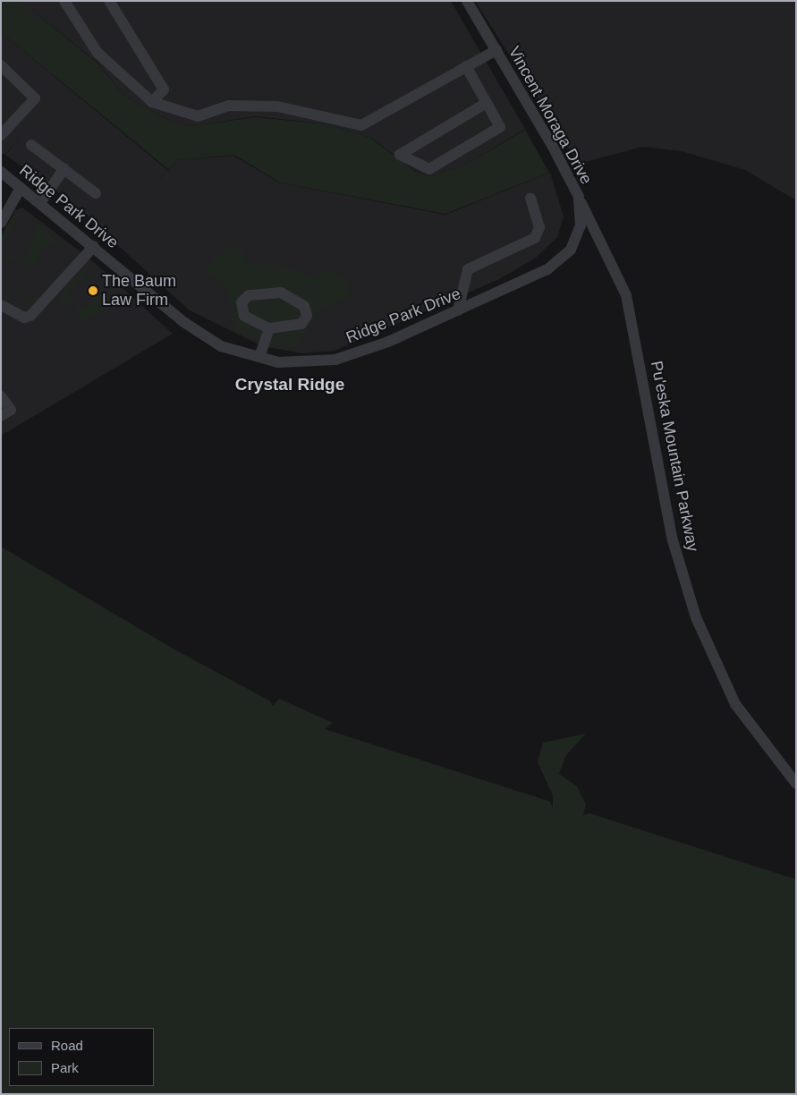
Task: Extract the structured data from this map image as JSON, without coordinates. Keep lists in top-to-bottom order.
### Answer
{
  "streets": {
    "street": ["Vincent Moraga Drive", "Ridge Park Drive", "Pu'eska Mountain Parkway"]
  },
  "crossings": [
    ["Vincent Moraga Drive", "Ridge Park Drive"],
    ["Vincent Moraga Drive", "Pu'eska Mountain Parkway"]
  ],
  "districts": ["Crystal Ridge"],
  "places": ["The Baum Law Firm"],
  "legend": ["Road", "Park"]
}
